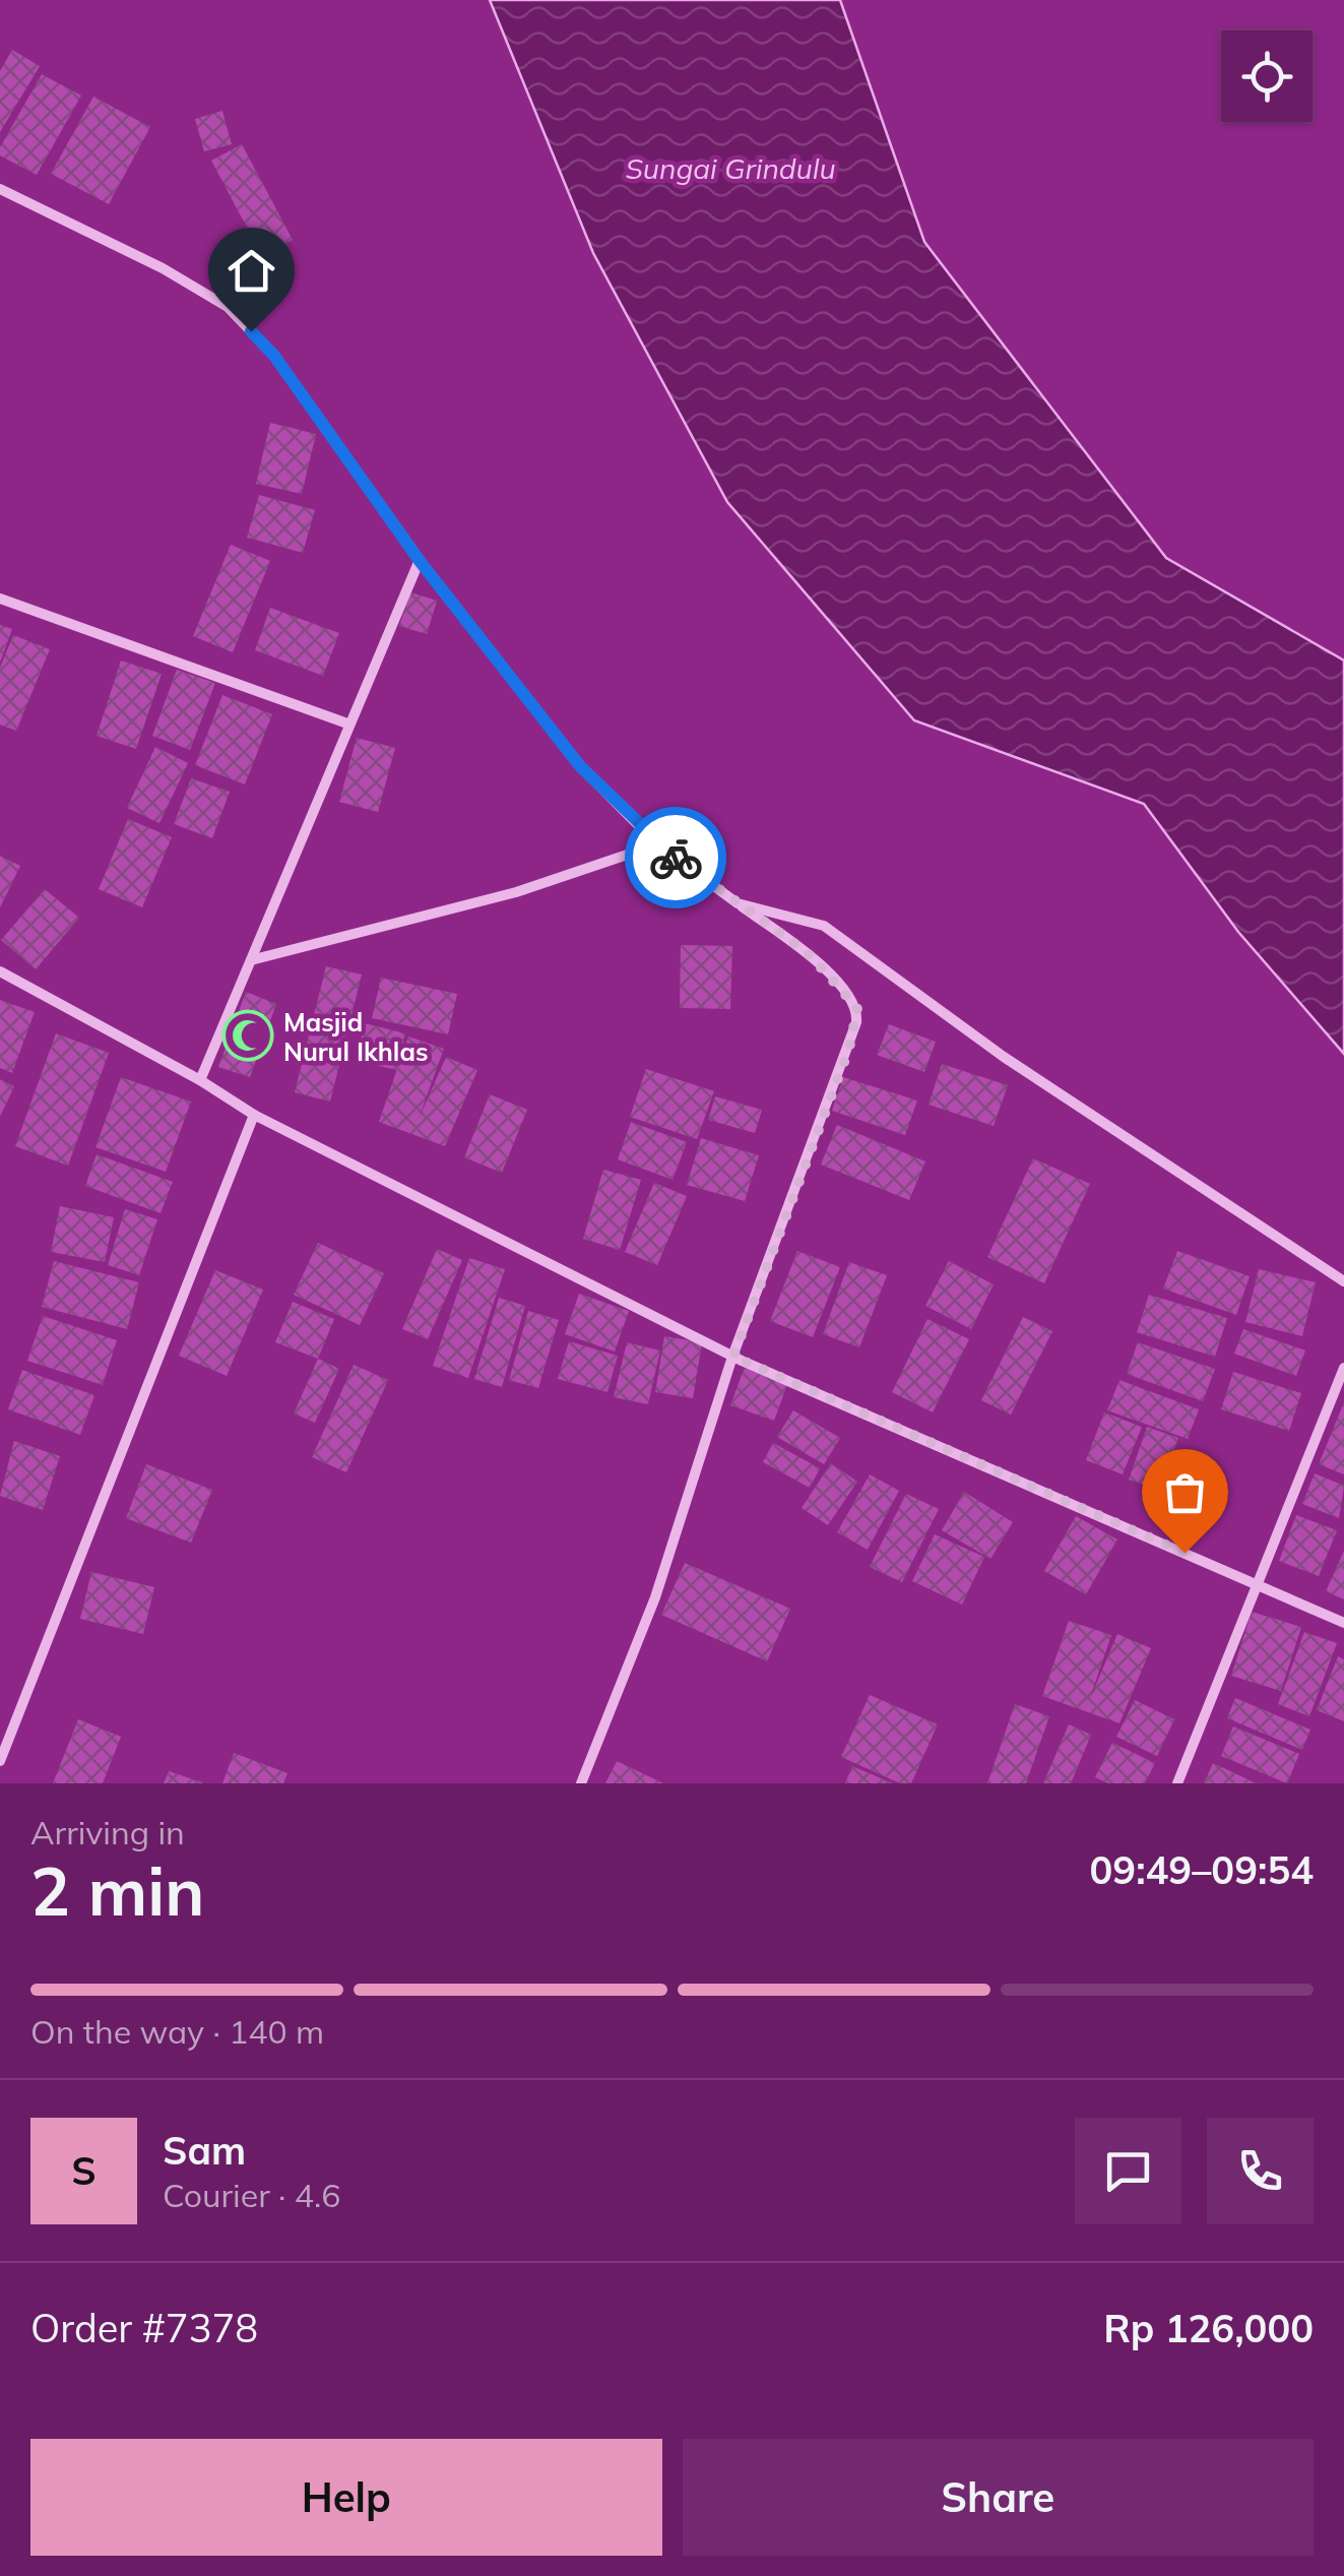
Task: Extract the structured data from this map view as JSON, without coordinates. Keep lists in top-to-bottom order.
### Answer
{
  "water": ["Sungai Grindulu"],
  "places": {
    "mosque": ["Masjid Nurul Ikhlas"]
  },
  "page": {
    "heading": ["2 min", "Arriving in", "09:49–09:54"],
    "panel": [
      "Sam",
      "Courier · 4.6",
      "Order #7378",
      "Rp 126,000"
    ],
    "bar": "On the way · 140 m",
    "round": "S",
    "buttons": ["Help", "Share"]
  }
}
